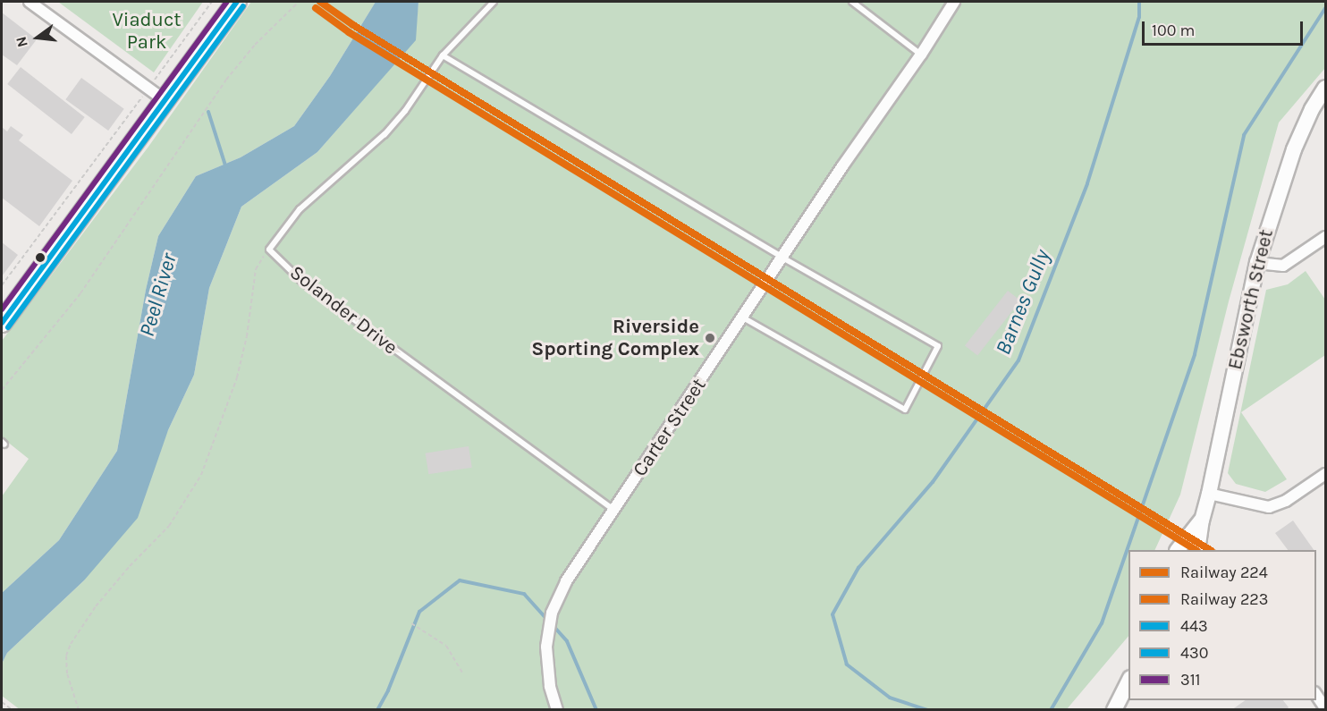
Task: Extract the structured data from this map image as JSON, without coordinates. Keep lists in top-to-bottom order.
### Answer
{
  "streets": {
    "street": ["Ebsworth Street", "Carter Street"],
    "lane": ["Solander Drive"]
  },
  "crossings": [
    ["Solander Drive", "Carter Street"]
  ],
  "water": ["Peel River", "Barnes Gully"],
  "parks": ["Viaduct Park"],
  "places": ["Riverside Sporting Complex"],
  "lines": [
    "rail line 224",
    "transit line 443",
    "transit line 311",
    "transit line 430",
    "rail line 223"
  ],
  "legend": [
    "Railway 224",
    "Railway 223",
    "443",
    "430",
    "311"
  ],
  "scale_bar": "100 m",
  "north": "left"
}
